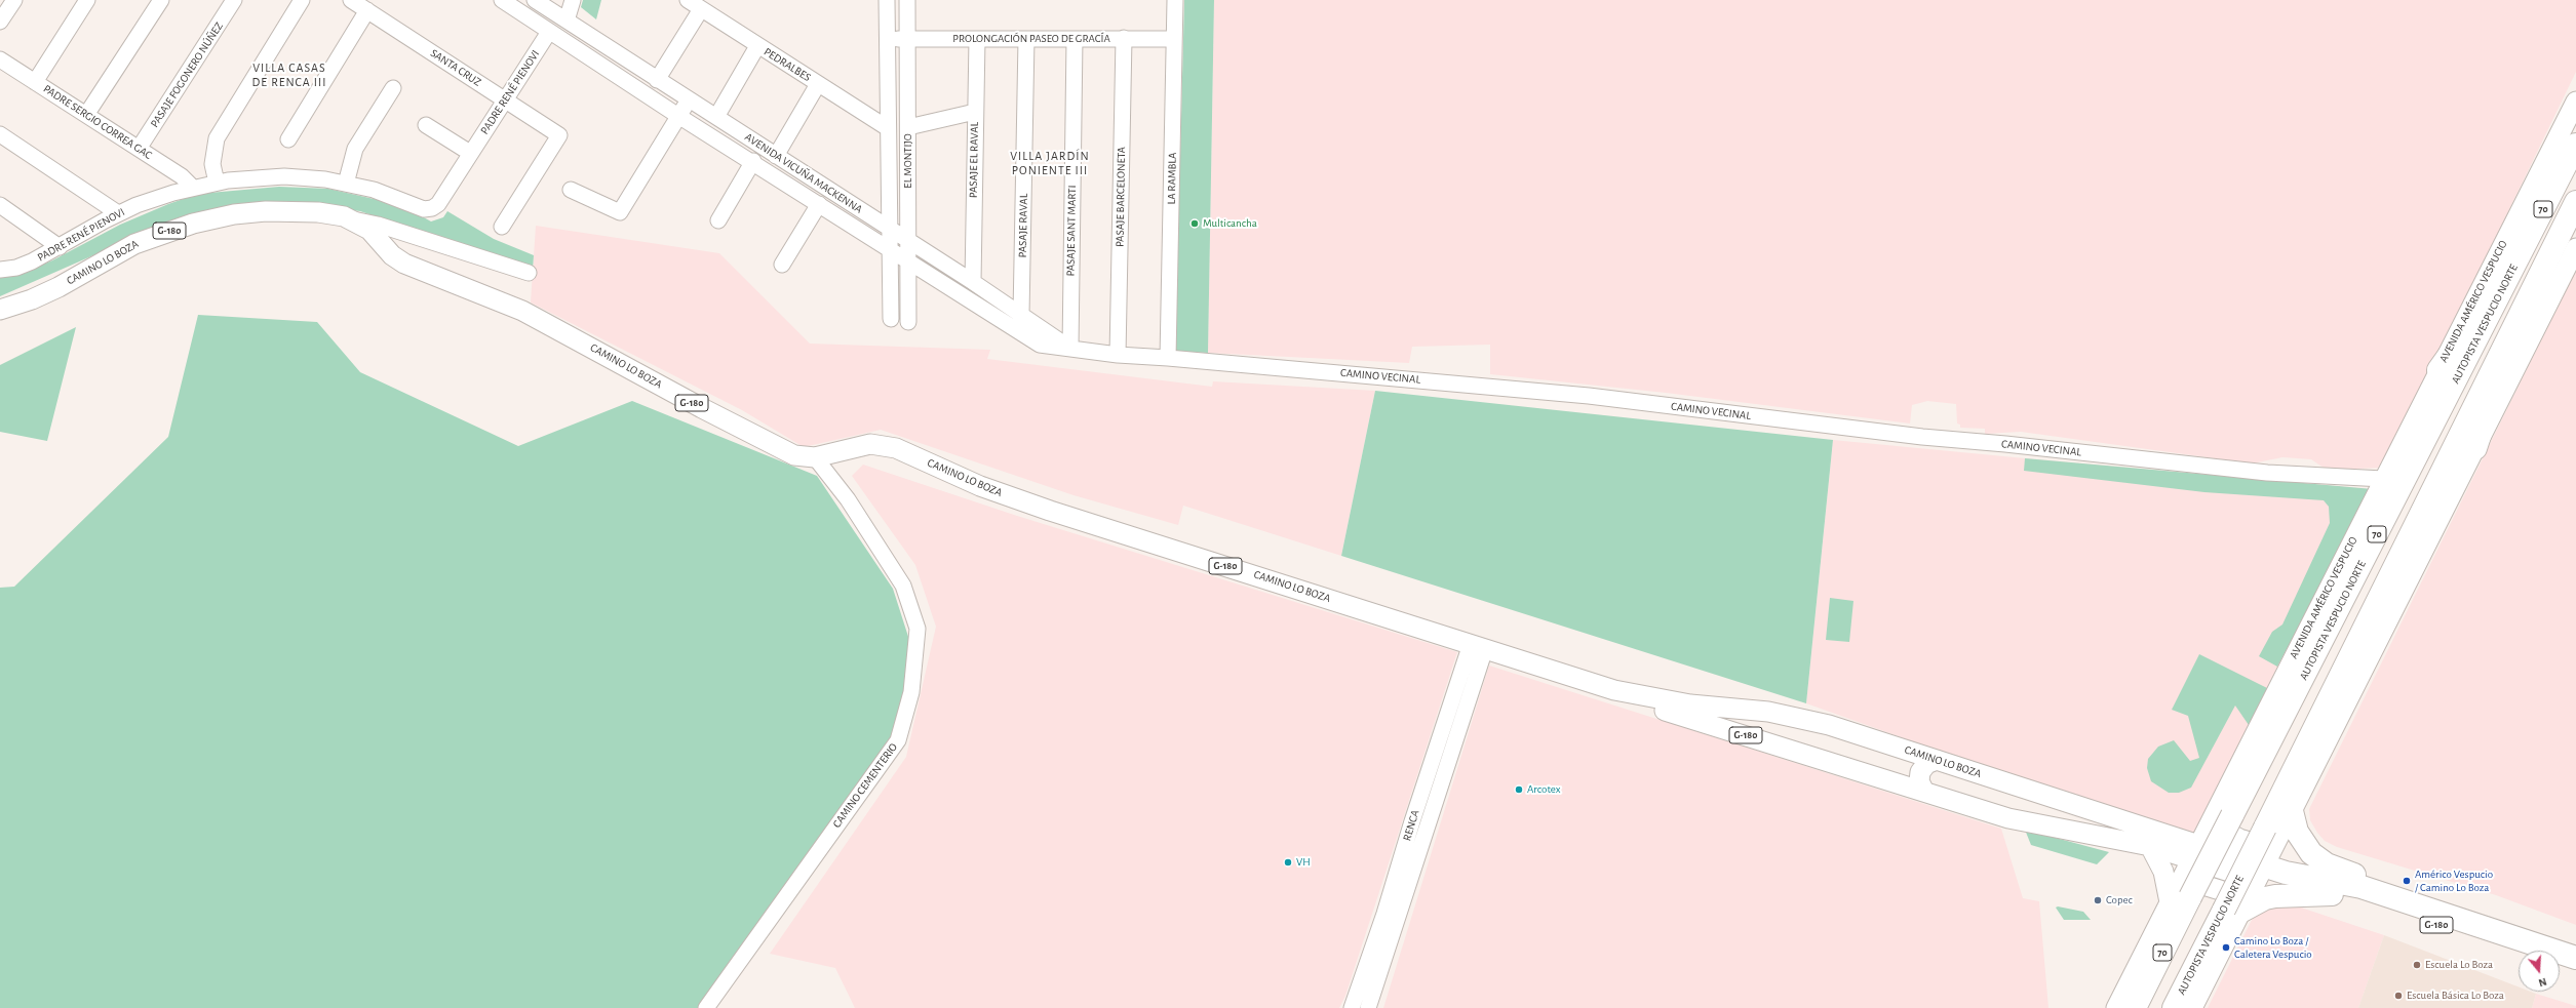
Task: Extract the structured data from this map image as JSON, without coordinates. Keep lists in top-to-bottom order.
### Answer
{
  "streets": {
    "highway": ["70", "G-180", "AUTOPISTA VESPUCIO NORTE"],
    "main road": ["CAMINO LO BOZA", "AVENIDA AMÉRICO VESPUCIO"],
    "street": [
      "PROLONGACIÓN PASEO DE GRACÍA",
      "PEDRALBES",
      "SANTA CRUZ",
      "PASAJE FOGONERO NÚÑEZ",
      "PADRE RENÉ PIENOVI",
      "PADRE SERGIO CORREA GAC",
      "PASAJE EL RAVAL",
      "EL MONTIJO",
      "AVENIDA VICUÑA MACKENNA",
      "LA RAMBLA",
      "PASAJE BARCELONETA",
      "PASAJE RAVAL",
      "PASAJE SANT MARTI",
      "CAMINO VECINAL",
      "CAMINO CEMENTERIO",
      "RENCA"
    ]
  },
  "crossings": [
    ["PROLONGACIÓN PASEO DE GRACÍA", "PASAJE EL RAVAL"],
    ["PROLONGACIÓN PASEO DE GRACÍA", "EL MONTIJO"],
    ["PROLONGACIÓN PASEO DE GRACÍA", "LA RAMBLA"],
    ["PROLONGACIÓN PASEO DE GRACÍA", "PASAJE BARCELONETA"],
    ["PROLONGACIÓN PASEO DE GRACÍA", "PASAJE RAVAL"],
    ["PROLONGACIÓN PASEO DE GRACÍA", "PASAJE SANT MARTI"],
    ["PEDRALBES", "EL MONTIJO"],
    ["SANTA CRUZ", "PADRE RENÉ PIENOVI"],
    ["PASAJE FOGONERO NÚÑEZ", "PADRE SERGIO CORREA GAC"],
    ["PADRE RENÉ PIENOVI", "PADRE SERGIO CORREA GAC"],
    ["PADRE RENÉ PIENOVI", "AVENIDA VICUÑA MACKENNA"],
    ["PASAJE EL RAVAL", "AVENIDA VICUÑA MACKENNA"],
    ["EL MONTIJO", "AVENIDA VICUÑA MACKENNA"],
    ["AVENIDA VICUÑA MACKENNA", "PASAJE RAVAL"],
    ["AVENIDA VICUÑA MACKENNA", "PASAJE SANT MARTI"],
    ["AVENIDA VICUÑA MACKENNA", "CAMINO VECINAL"],
    ["LA RAMBLA", "CAMINO VECINAL"],
    ["PASAJE BARCELONETA", "CAMINO VECINAL"],
    ["G-180", "CAMINO LO BOZA"],
    ["PASAJE SANT MARTI", "CAMINO VECINAL"],
    ["CAMINO LO BOZA", "AVENIDA AMÉRICO VESPUCIO"],
    ["CAMINO LO BOZA", "CAMINO CEMENTERIO"],
    ["CAMINO LO BOZA", "RENCA"],
    ["AVENIDA AMÉRICO VESPUCIO", "AUTOPISTA VESPUCIO NORTE"],
    ["AVENIDA AMÉRICO VESPUCIO", "CAMINO VECINAL"]
  ],
  "districts": ["VILLA CASAS DE RENCA III", "VILLA JARDÍN PONIENTE III"],
  "places": [
    "Multicancha",
    "Arcotex",
    "VH",
    "Américo Vespucio / Camino Lo Boza",
    "Copec",
    "Camino Lo Boza / Caletera Vespucio",
    "Escuela Lo Boza",
    "Escuela Básica Lo Boza"
  ],
  "north": "bottom"
}
